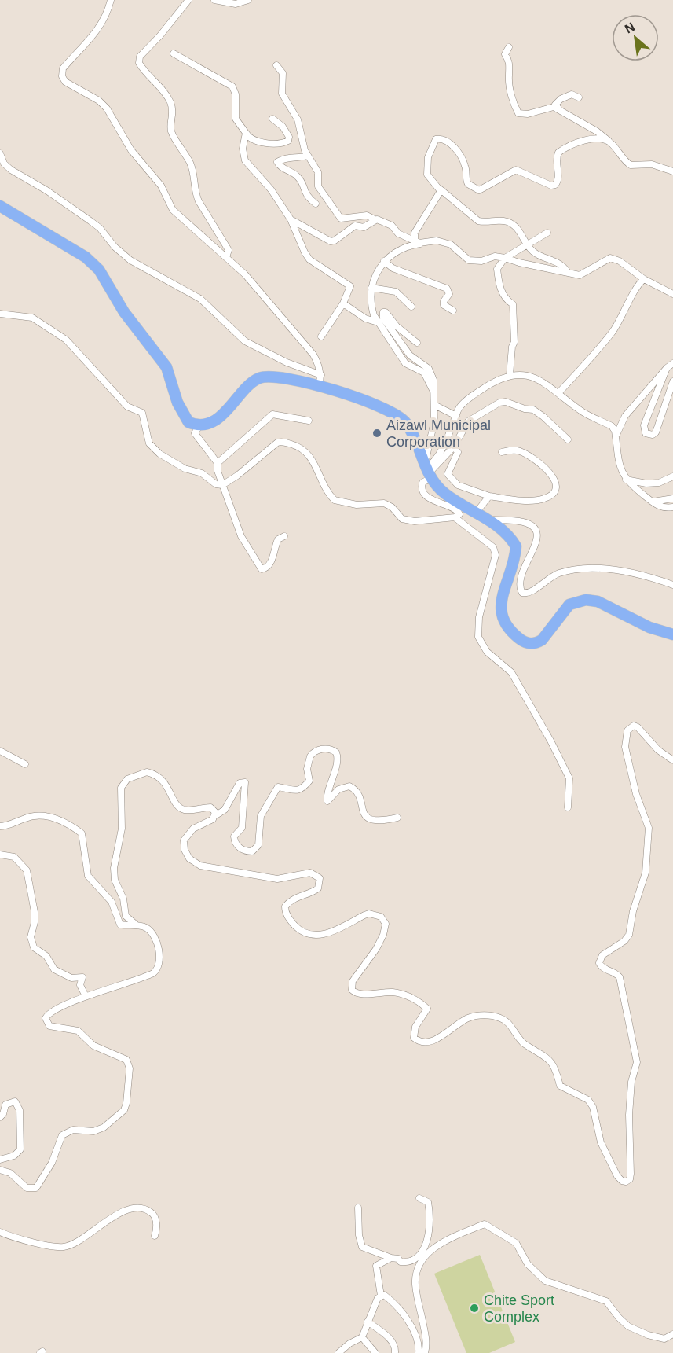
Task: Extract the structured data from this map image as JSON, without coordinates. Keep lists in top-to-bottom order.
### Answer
{
  "places": ["Aizawl Municipal Corporation", "Chite Sport Complex"],
  "north": "top left"
}
